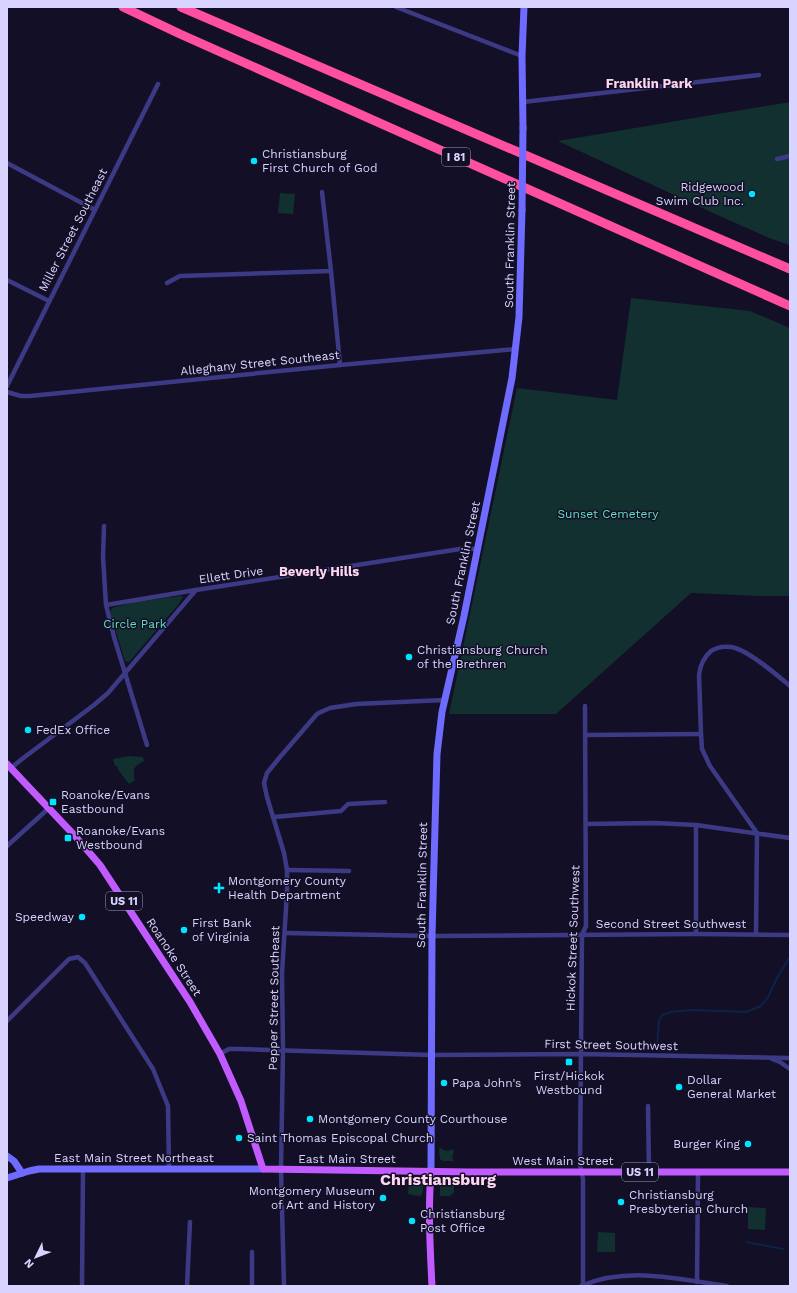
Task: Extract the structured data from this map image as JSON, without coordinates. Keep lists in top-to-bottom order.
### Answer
{
  "streets": {
    "highway": ["I 81"],
    "main road": [
      "South Franklin Street",
      "US 11",
      "Roanoke Street",
      "East Main Street Northeast",
      "East Main Street",
      "West Main Street"
    ],
    "street": [
      "Miller Street Southeast",
      "Alleghany Street Southeast",
      "Ellett Drive",
      "Second Street Southwest",
      "Hickok Street Southwest",
      "Pepper Street Southeast",
      "First Street Southwest"
    ]
  },
  "crossings": [
    ["South Franklin Street", "Alleghany Street Southeast"],
    ["South Franklin Street", "Ellett Drive"],
    ["South Franklin Street", "Second Street Southwest"],
    ["South Franklin Street", "Pepper Street Southeast"],
    ["South Franklin Street", "First Street Southwest"],
    ["South Franklin Street", "East Main Street"],
    ["South Franklin Street", "West Main Street"],
    ["Second Street Southwest", "Hickok Street Southwest"],
    ["Second Street Southwest", "Pepper Street Southeast"],
    ["Hickok Street Southwest", "First Street Southwest"],
    ["Hickok Street Southwest", "West Main Street"],
    ["Roanoke Street", "First Street Southwest"],
    ["Roanoke Street", "East Main Street Northeast"],
    ["Roanoke Street", "East Main Street"],
    ["Pepper Street Southeast", "First Street Southwest"],
    ["Pepper Street Southeast", "East Main Street"],
    ["East Main Street Northeast", "East Main Street"],
    ["East Main Street", "West Main Street"]
  ],
  "districts": ["Franklin Park", "Beverly Hills", "Christiansburg"],
  "parks": ["Sunset Cemetery", "Circle Park"],
  "places": {
    "other": [
      "Christiansburg First Church of God",
      "Ridgewood Swim Club Inc.",
      "Christiansburg Church of the Brethren",
      "FedEx Office",
      "Speedway",
      "First Bank of Virginia",
      "Papa John's",
      "Dollar General Market",
      "Montgomery County Courthouse",
      "Saint Thomas Episcopal Church",
      "Burger King",
      "Montgomery Museum of Art and History",
      "Christiansburg Presbyterian Church",
      "Christiansburg Post Office"
    ],
    "transit": ["Roanoke/Evans Eastbound", "Roanoke/Evans Westbound", "First/Hickok Westbound"],
    "health": ["Montgomery County Health Department"]
  },
  "north": "bottom left"
}
